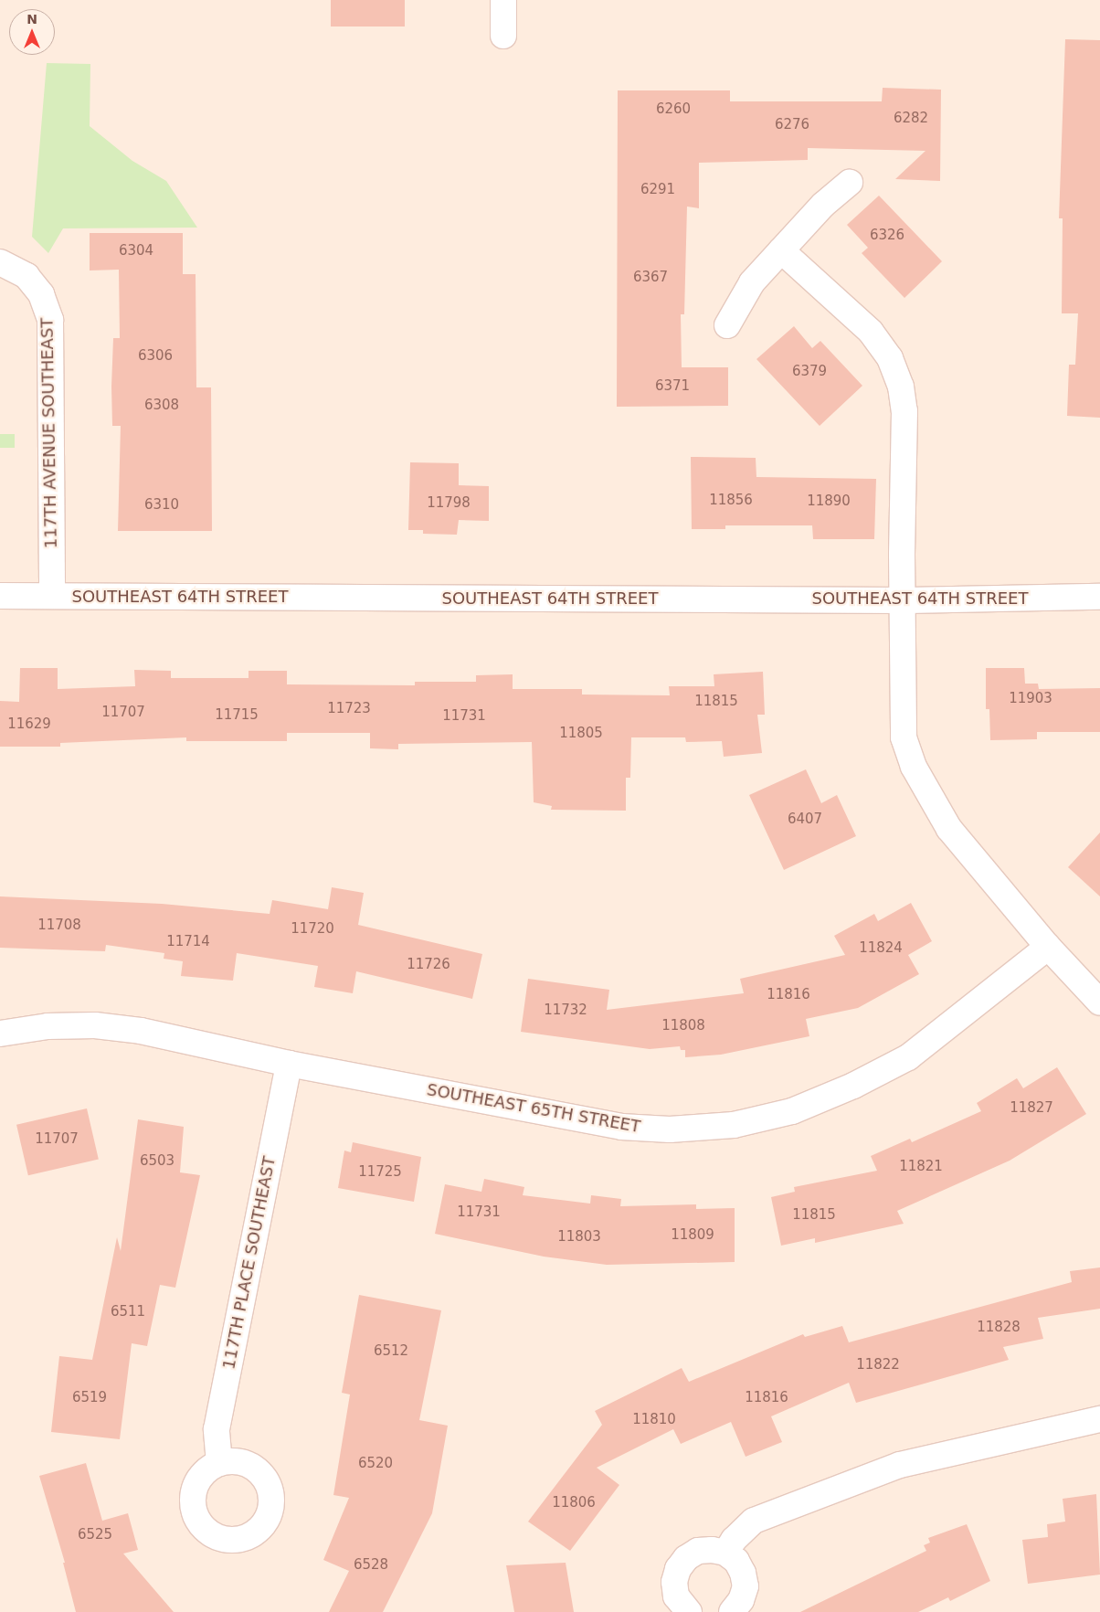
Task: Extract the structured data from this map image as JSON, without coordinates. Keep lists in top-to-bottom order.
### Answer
{
  "streets": {
    "street": [
      "117TH AVENUE SOUTHEAST",
      "SOUTHEAST 64TH STREET",
      "SOUTHEAST 65TH STREET",
      "117TH PLACE SOUTHEAST"
    ]
  },
  "crossings": [
    ["117TH AVENUE SOUTHEAST", "SOUTHEAST 64TH STREET"],
    ["SOUTHEAST 65TH STREET", "117TH PLACE SOUTHEAST"]
  ],
  "house_numbers": [
    "6260",
    "6282",
    "6276",
    "6291",
    "6326",
    "6304",
    "6367",
    "6306",
    "6379",
    "6371",
    "6308",
    "11856",
    "11890",
    "11798",
    "6310",
    "11903",
    "11815",
    "11723",
    "11707",
    "11715",
    "11731",
    "11629",
    "11805",
    "6407",
    "11708",
    "11720",
    "11714",
    "11824",
    "11726",
    "11816",
    "11732",
    "11808",
    "11827",
    "11707",
    "6503",
    "11821",
    "11725",
    "11731",
    "11815",
    "11809",
    "11803",
    "6511",
    "11828",
    "6512",
    "11822",
    "6519",
    "11816",
    "11810",
    "6520",
    "11806",
    "6525",
    "6528"
  ],
  "north": "top"
}
